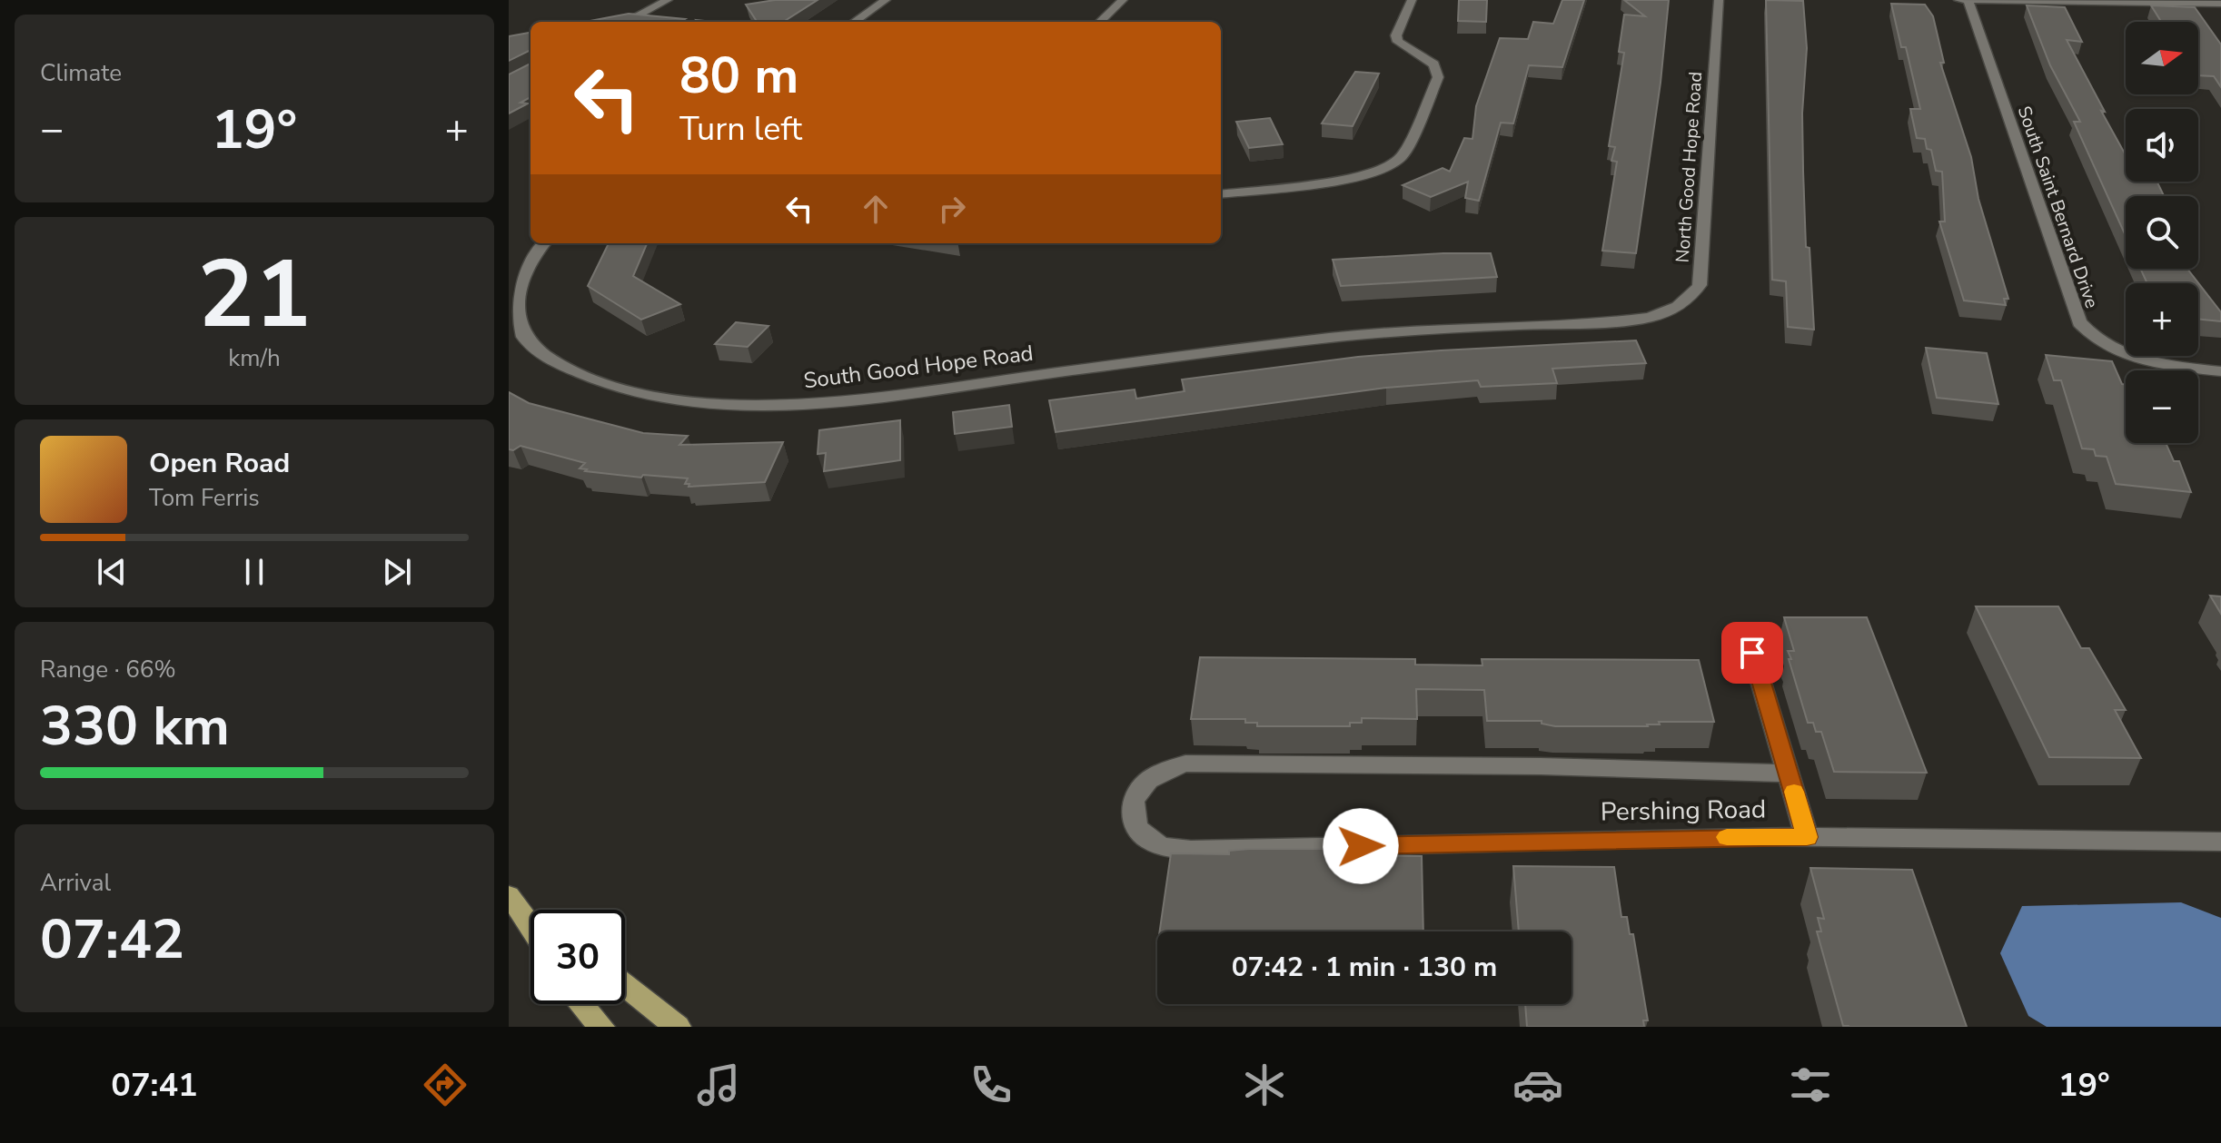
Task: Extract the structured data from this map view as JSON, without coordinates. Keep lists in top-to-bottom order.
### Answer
{
  "streets": {
    "street": [
      "North Good Hope Road",
      "South Saint Bernard Drive",
      "South Good Hope Road",
      "Pershing Road"
    ]
  },
  "crossings": [
    ["North Good Hope Road", "South Good Hope Road"]
  ],
  "north": "right",
  "page": {
    "tile": [
      "Climate",
      ["21", "km/h"],
      ["Range · 66%", "330 km"],
      ["Arrival", "07:42"]
    ],
    "map_buttons": ["+", "−"],
    "turn": ["80 m", "Turn left"],
    "heat": ["−", "19°", "+"],
    "song": ["Open Road", "Tom Ferris"],
    "limit": "30",
    "trip": "07:42 · 1 min · 130 m",
    "tabs": ["07:41", "19°"]
  }
}
